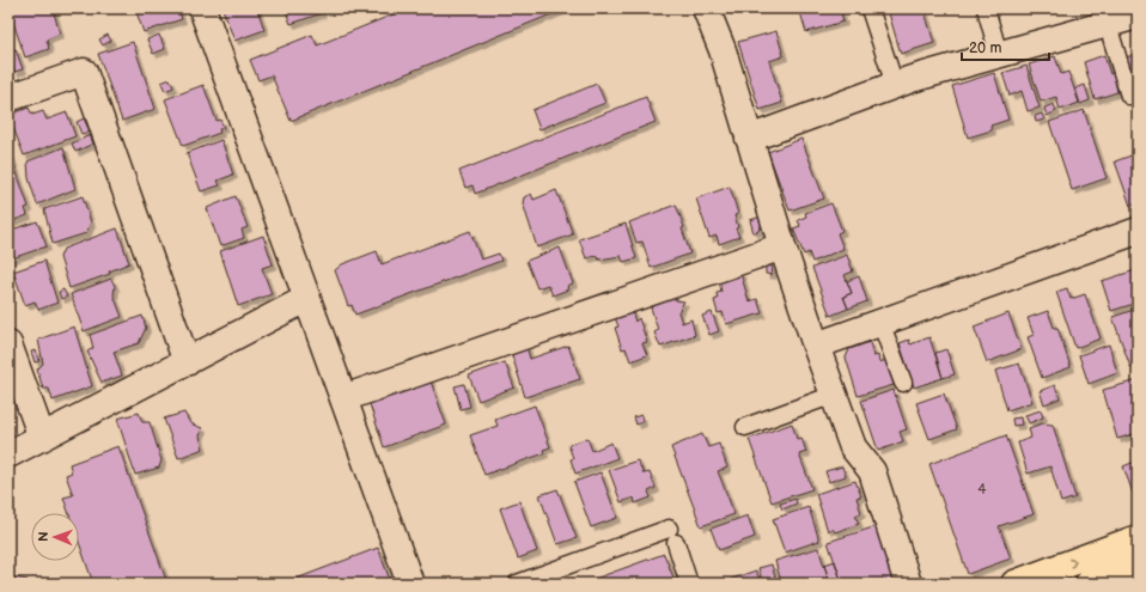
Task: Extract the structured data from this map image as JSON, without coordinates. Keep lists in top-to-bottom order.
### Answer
{
  "house_numbers": ["4"],
  "scale_bar": "20 m",
  "north": "left"
}
